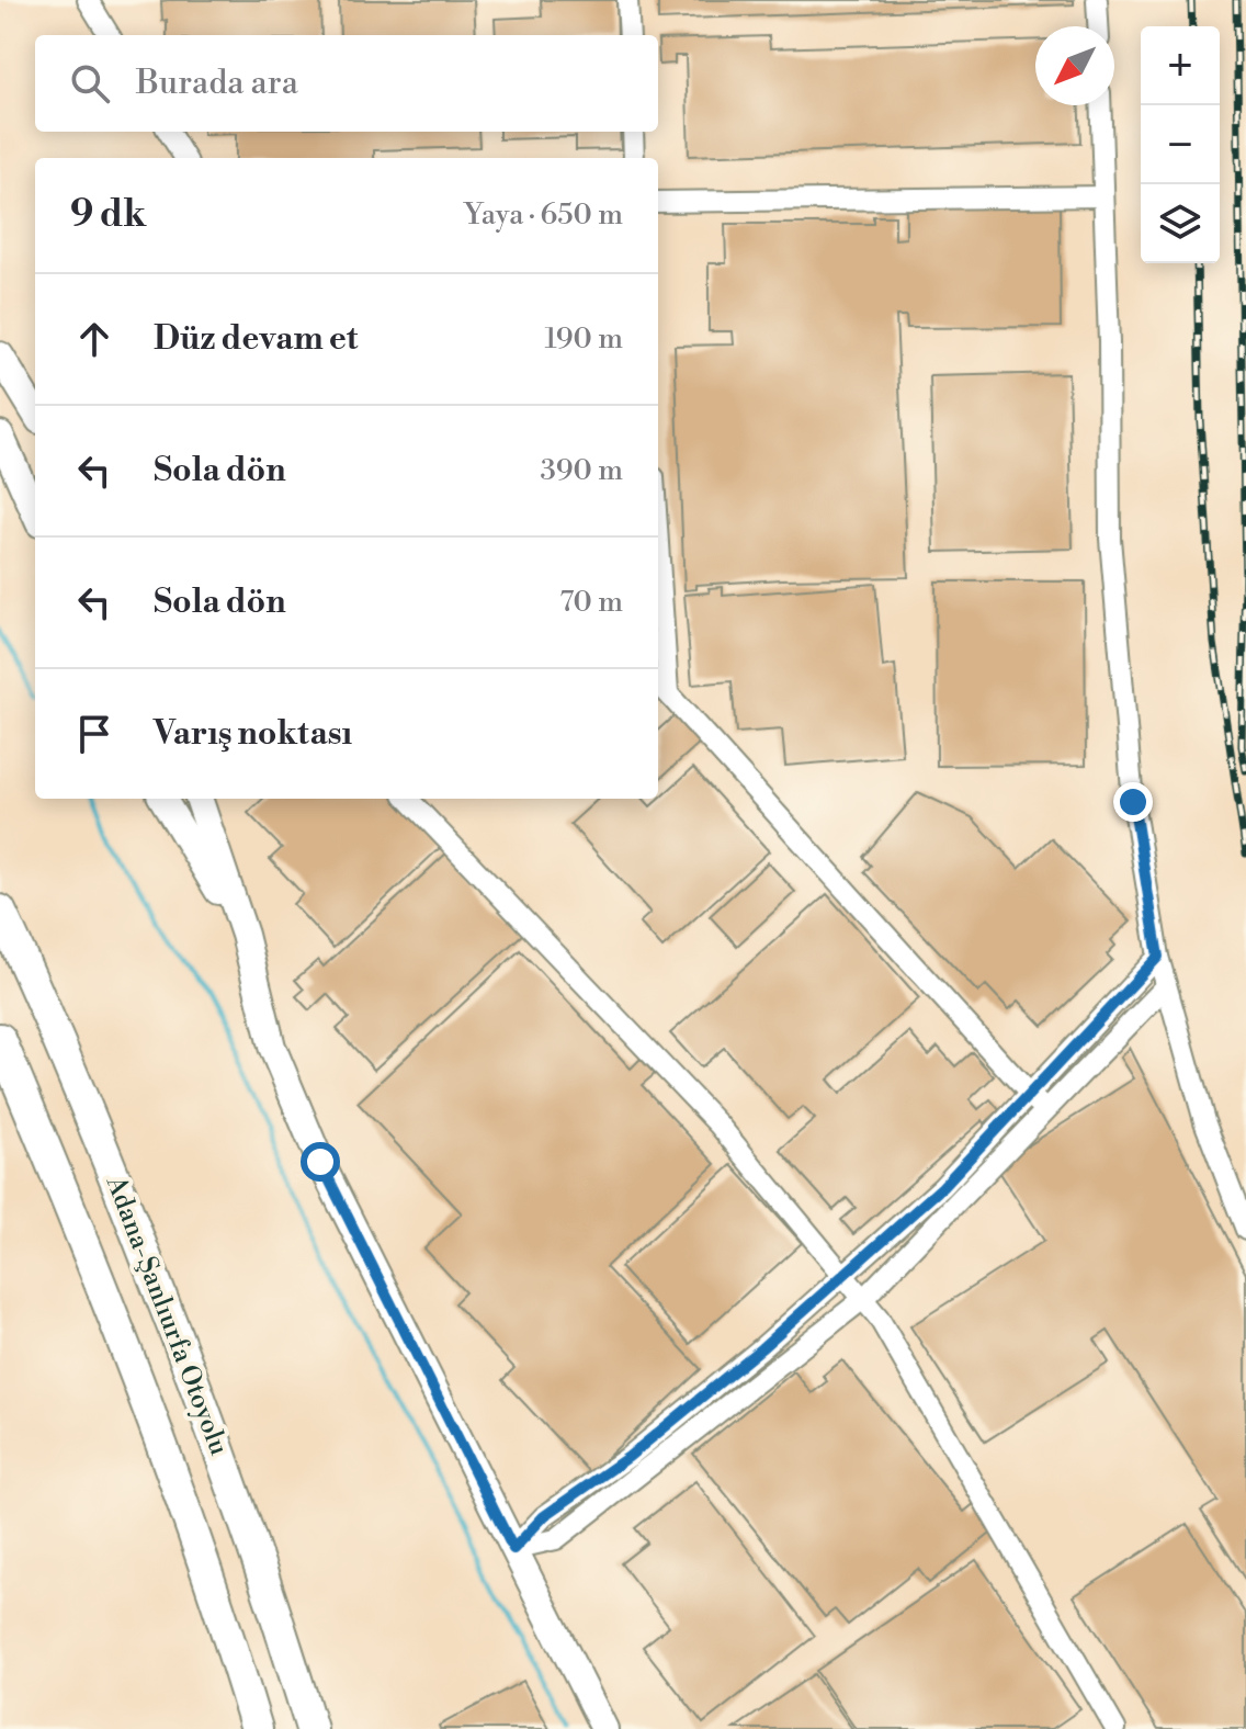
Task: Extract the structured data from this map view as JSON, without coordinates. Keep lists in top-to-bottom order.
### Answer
{
  "streets": {
    "highway": ["Adana-Şanlıurfa Otoyolu"]
  },
  "north": "bottom left",
  "page": {
    "map_buttons": ["+", "−"],
    "search": "Burada ara",
    "heading": ["9 dk", "Yaya · 650 m"],
    "list": [
      ["Düz devam et", "190 m"],
      ["Sola dön", "390 m"],
      ["Sola dön", "70 m"],
      "Varış noktası"
    ]
  }
}
